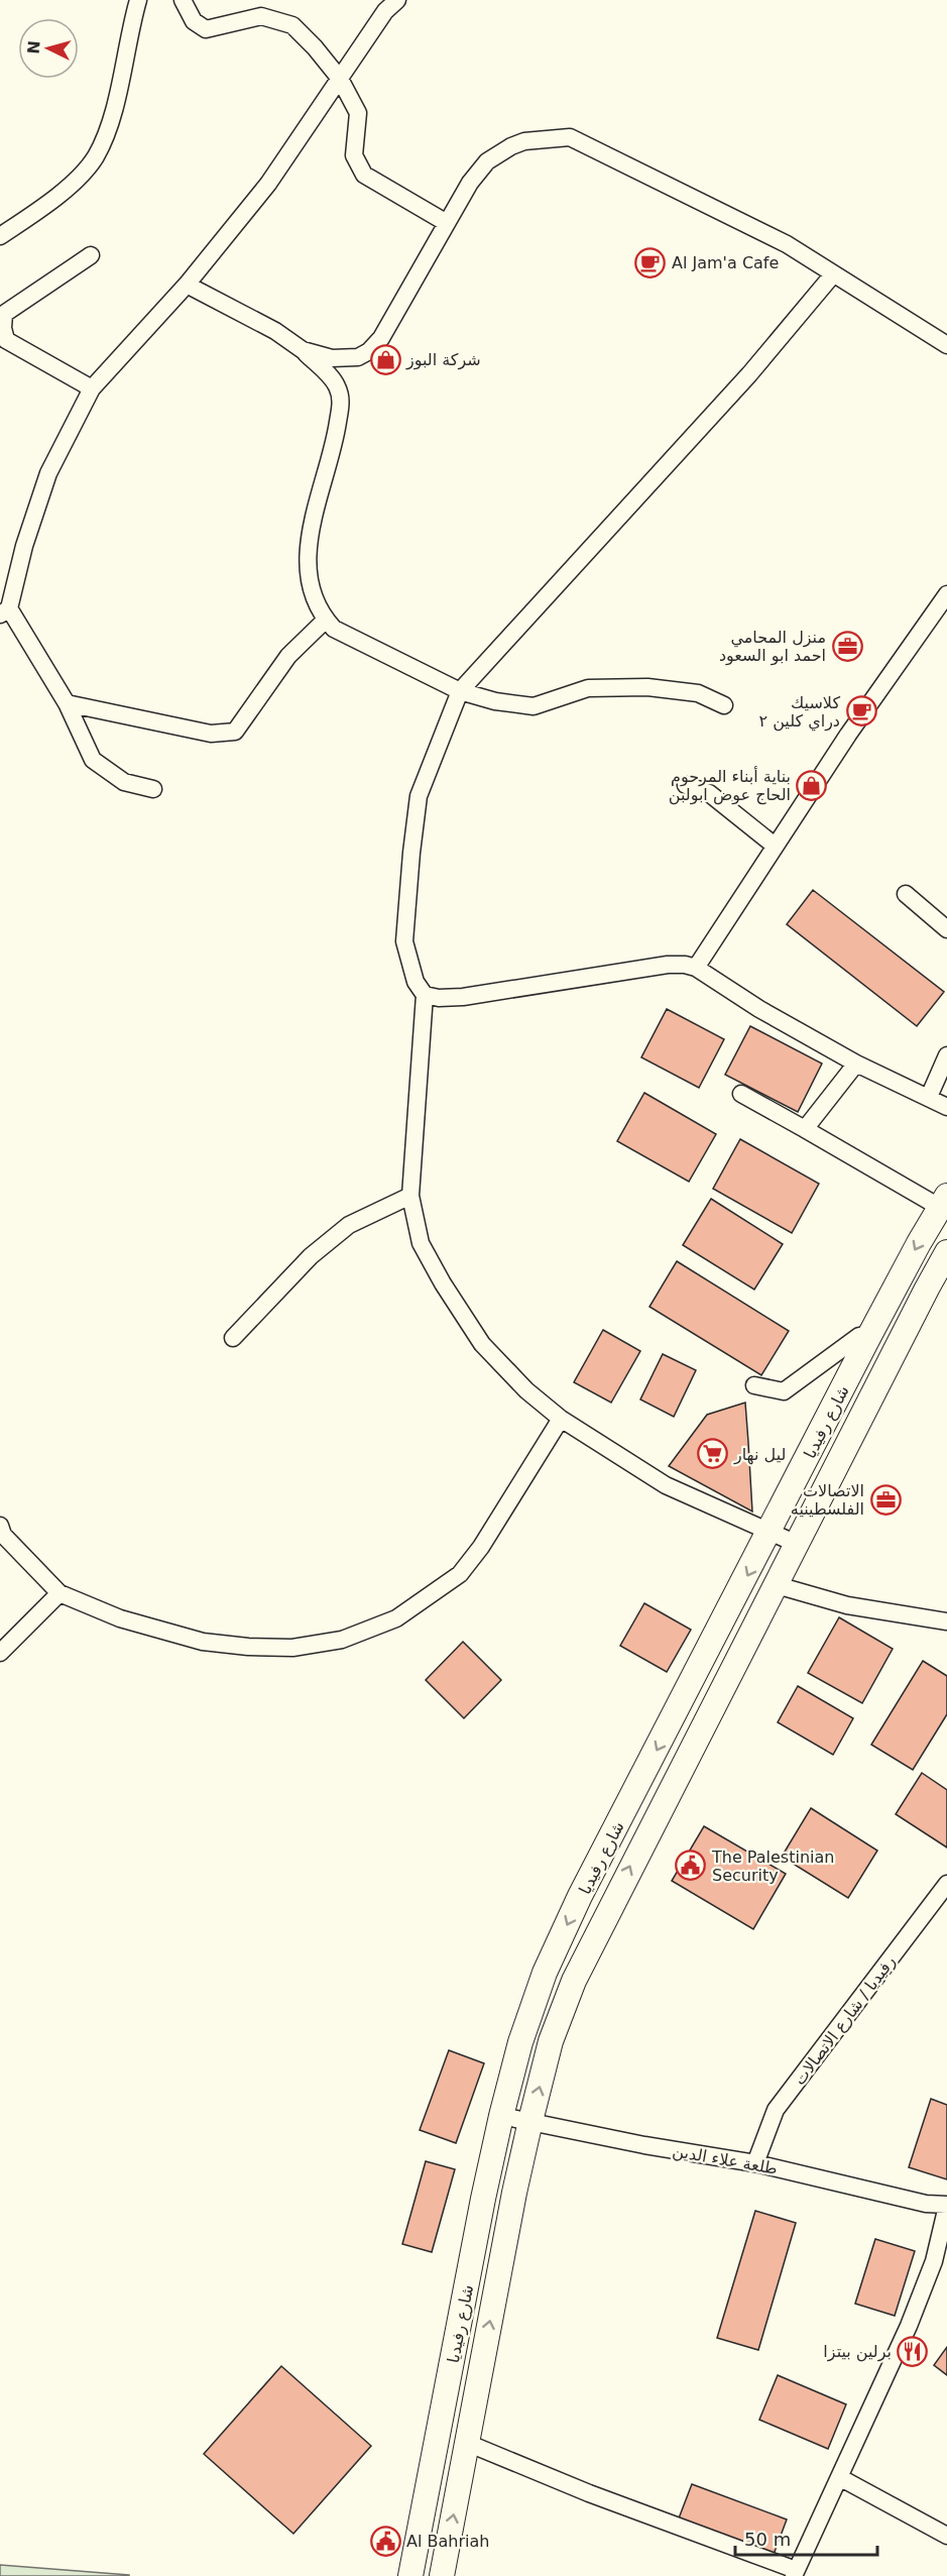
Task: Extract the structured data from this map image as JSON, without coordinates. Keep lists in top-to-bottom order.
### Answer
{
  "streets": {
    "main road": ["شارع رفيديا"],
    "street": ["رفيديا / شارع الاتصالات", "طلعة علاء الدين"]
  },
  "crossings": [
    ["شارع رفيديا", "طلعة علاء الدين"],
    ["رفيديا / شارع الاتصالات", "طلعة علاء الدين"]
  ],
  "places": {
    "cafe": ["Al Jam'a Cafe", "كلاسيك دراي كلين ٢"],
    "shop": ["شركة البوز", "بناية أبناء المرحوم الحاج عوض ابولبن"],
    "office": ["منزل المحامي احمد ابو السعود", "الاتصالات الفلسطينيه"],
    "supermarket": ["ليل نهار"],
    "public building": ["The Palestinian Security", "Al Bahriah"],
    "restaurant": ["برلين بيتزا"]
  },
  "scale_bar": "50 m",
  "north": "left"
}
